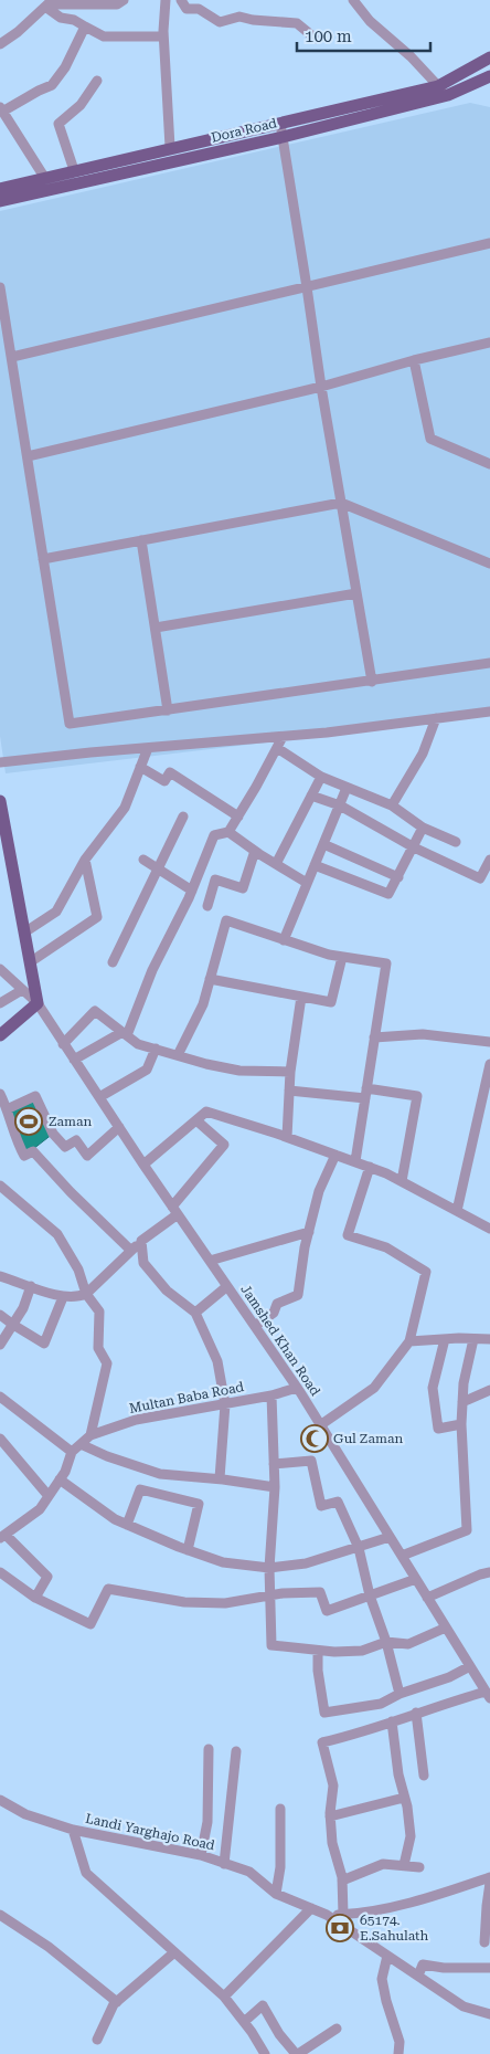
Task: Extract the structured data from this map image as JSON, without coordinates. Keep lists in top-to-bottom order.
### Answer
{
  "streets": {
    "main road": ["Dora Road"],
    "street": ["Jamshed Khan Road", "Multan Baba Road", "Landi Yarghajo Road"]
  },
  "crossings": [
    ["Jamshed Khan Road", "Multan Baba Road"]
  ],
  "places": {
    "sports": ["Zaman"],
    "mosque": ["Gul Zaman"],
    "bank": ["65174. E.Sahulath"]
  },
  "scale_bar": "100 m"
}
